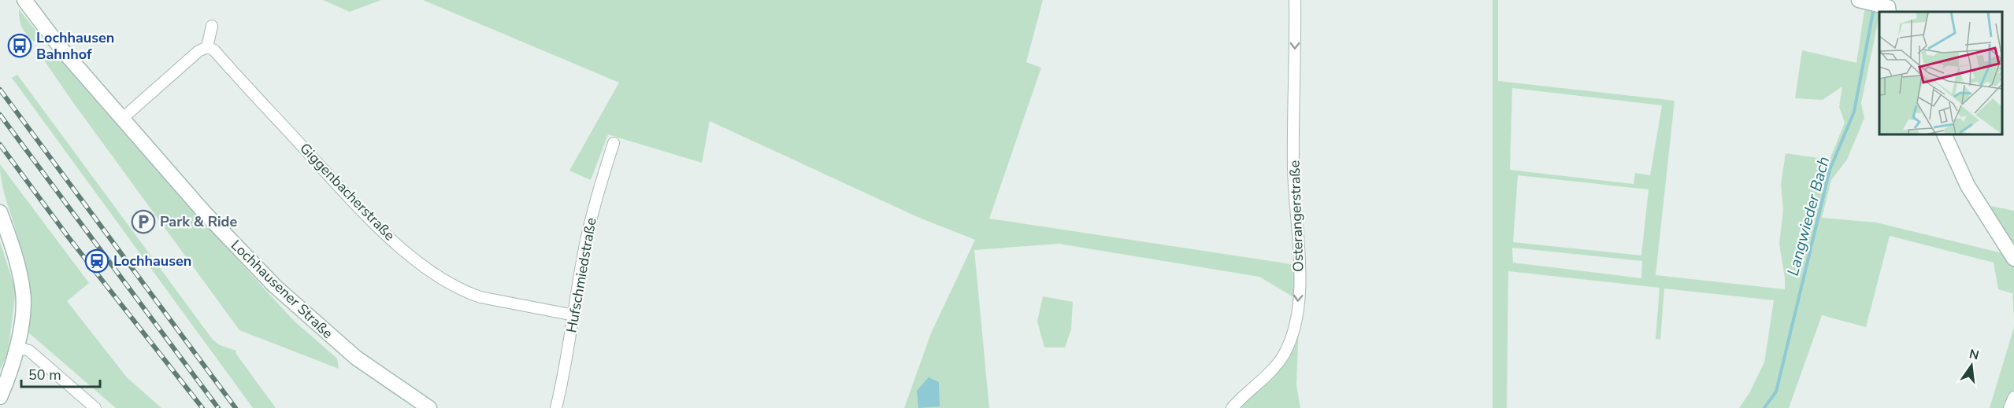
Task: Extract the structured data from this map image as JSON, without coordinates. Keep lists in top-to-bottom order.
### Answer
{
  "streets": {
    "main road": ["Lochhausener Straße"],
    "street": ["Giggenbacherstraße", "Osterangerstraße", "Hufschmiedstraße"]
  },
  "crossings": [
    ["Giggenbacherstraße", "Hufschmiedstraße"]
  ],
  "one_way": ["Osterangerstraße"],
  "water": ["Langwieder Bach"],
  "places": {
    "bus stop": ["Lochhausen Bahnhof"],
    "parking": ["Park & Ride"],
    "station": ["Lochhausen"]
  },
  "scale_bar": "50 m",
  "north": "top"
}
